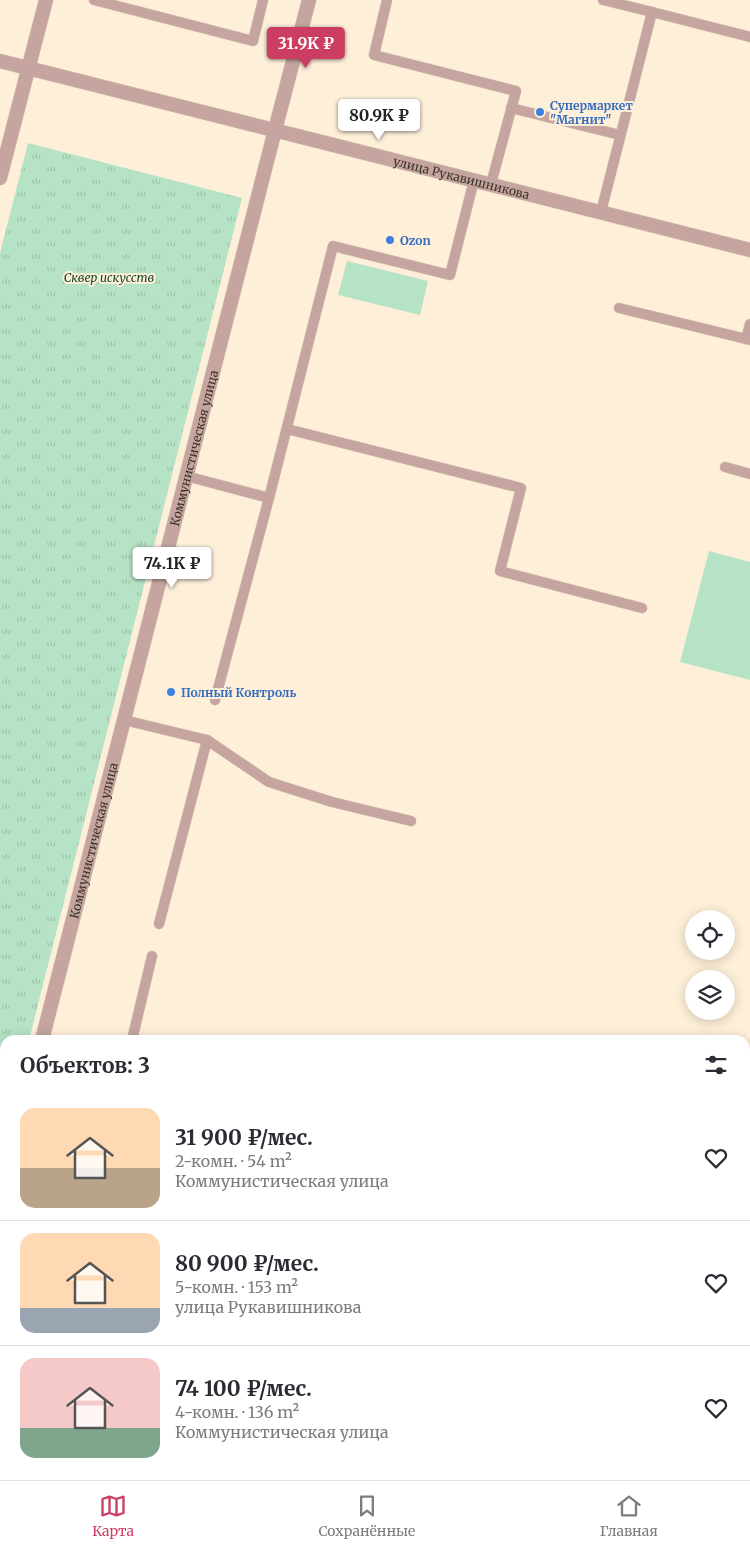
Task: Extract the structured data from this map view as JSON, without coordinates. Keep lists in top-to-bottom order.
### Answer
{
  "streets": {
    "street": ["улица Рукавишникова", "Коммунистическая улица"]
  },
  "crossings": [
    ["улица Рукавишникова", "Коммунистическая улица"]
  ],
  "parks": ["Сквер искусств"],
  "places": ["Супермаркет \"Магнит\"", "Ozon", "Полный Контроль"],
  "page": {
    "price": ["31.9K ₽", "80.9K ₽", "74.1K ₽"],
    "heading": "Объектов: 3",
    "list": [
      {
        "name": "31 900 ₽/мес.",
        "note": "2-комн. · 54 m² · Коммунистическая улица"
      },
      {
        "name": "80 900 ₽/мес.",
        "note": "5-комн. · 153 m² · улица Рукавишникова"
      },
      {
        "name": "74 100 ₽/мес.",
        "note": "4-комн. · 136 m² · Коммунистическая улица"
      }
    ],
    "tabs": ["Карта", "Сохранённые", "Главная"]
  }
}
